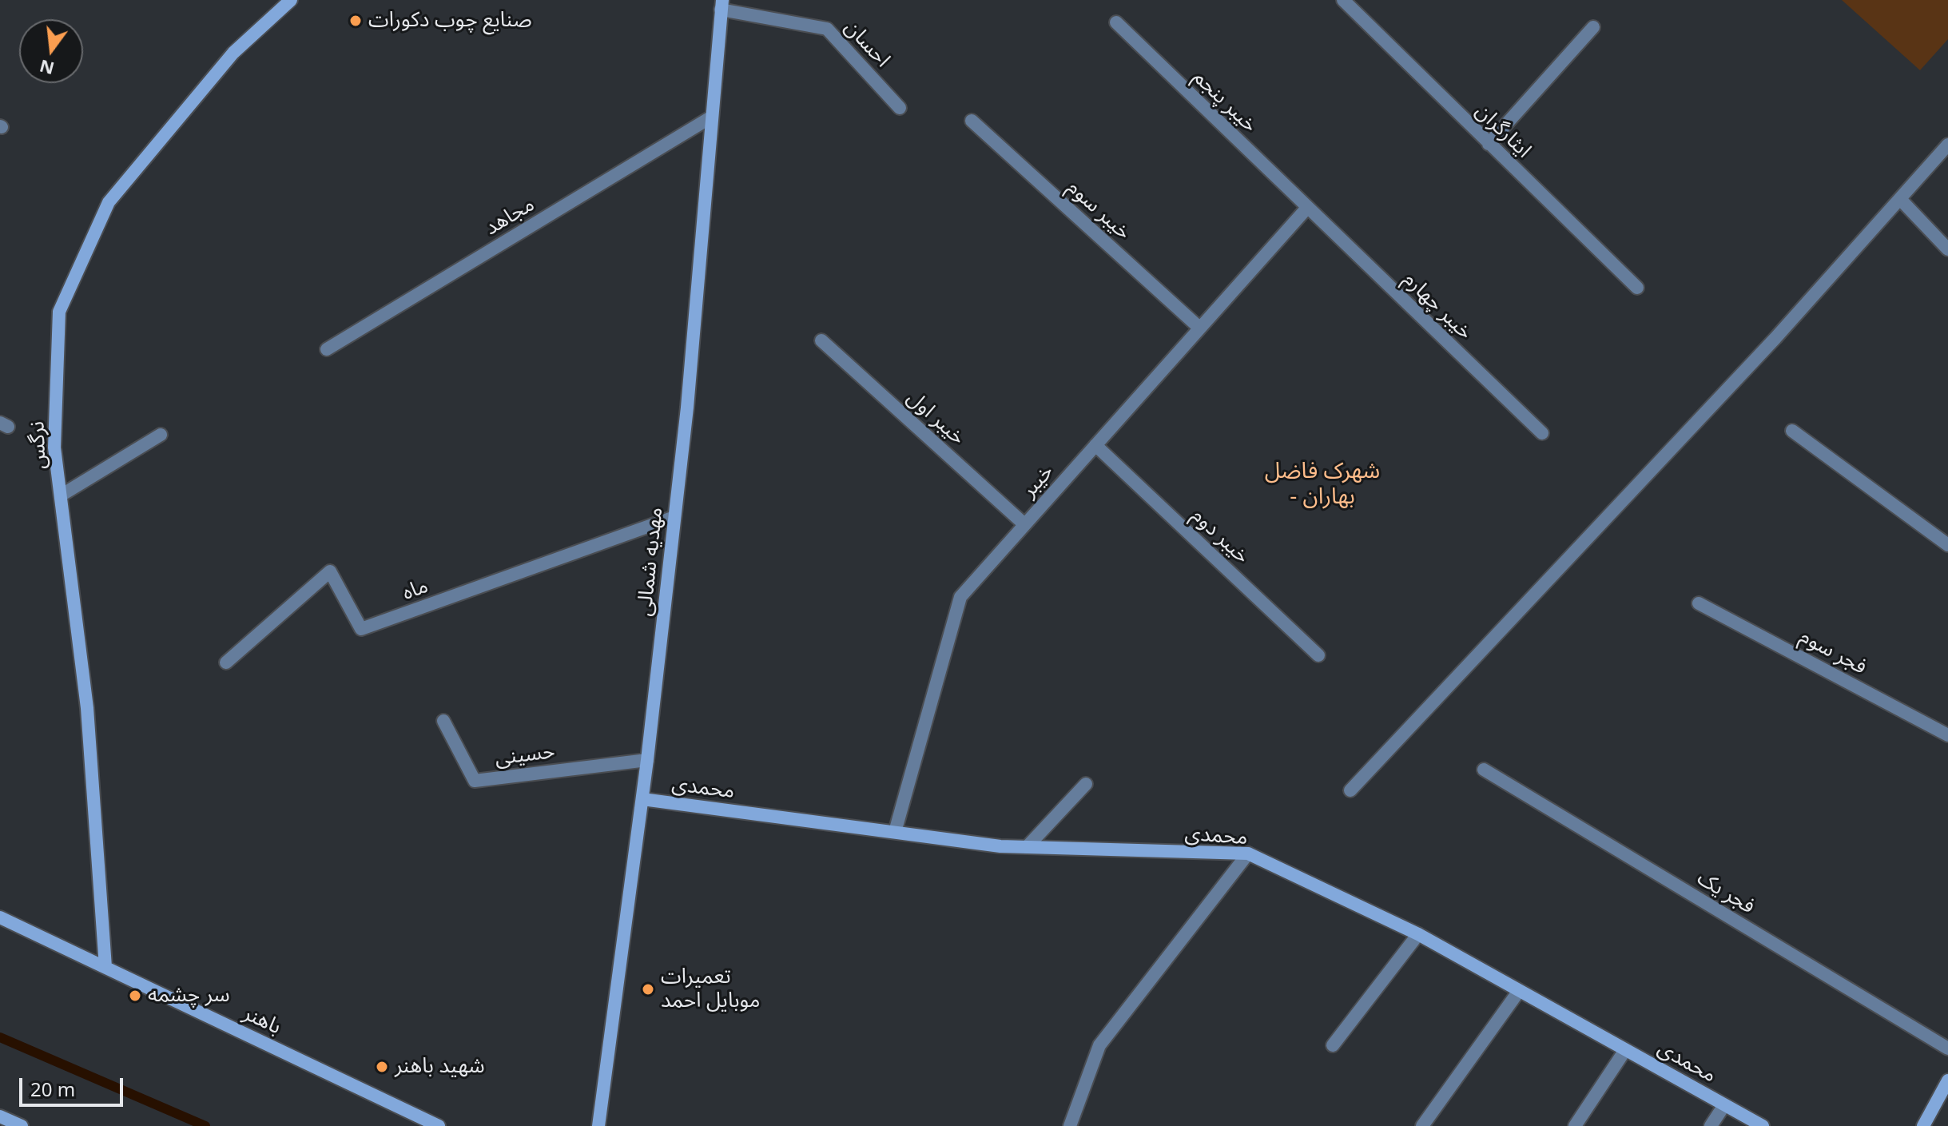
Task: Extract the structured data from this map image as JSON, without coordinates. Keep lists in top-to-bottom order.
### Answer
{
  "streets": {
    "street": [
      "احسان",
      "خیبر پنجم",
      "ایثارگران",
      "خیبر سوم",
      "مجاهد",
      "خیبر چهارم",
      "خیبر اول",
      "نرگس",
      "خیبر",
      "خیبر دوم",
      "مهدیه شمالی",
      "ماه",
      "فجر سوم",
      "حسینی",
      "محمدی",
      "فجر یک",
      "باهنر"
    ]
  },
  "crossings": [
    ["احسان", "مهدیه شمالی"],
    ["خیبر پنجم", "خیبر چهارم"],
    ["خیبر پنجم", "خیبر"],
    ["خیبر سوم", "خیبر"],
    ["مجاهد", "مهدیه شمالی"],
    ["خیبر چهارم", "خیبر"],
    ["خیبر اول", "خیبر"],
    ["نرگس", "باهنر"],
    ["خیبر", "خیبر دوم"],
    ["خیبر", "محمدی"],
    ["مهدیه شمالی", "ماه"],
    ["مهدیه شمالی", "حسینی"],
    ["مهدیه شمالی", "محمدی"]
  ],
  "districts": ["شهرک فاضل - بهاران"],
  "places": [
    "صنایع چوب دکورات",
    "تعمیرات موبایل احمد",
    "سر چشمه",
    "شهید باهنر"
  ],
  "scale_bar": "20 m",
  "north": "bottom"
}
